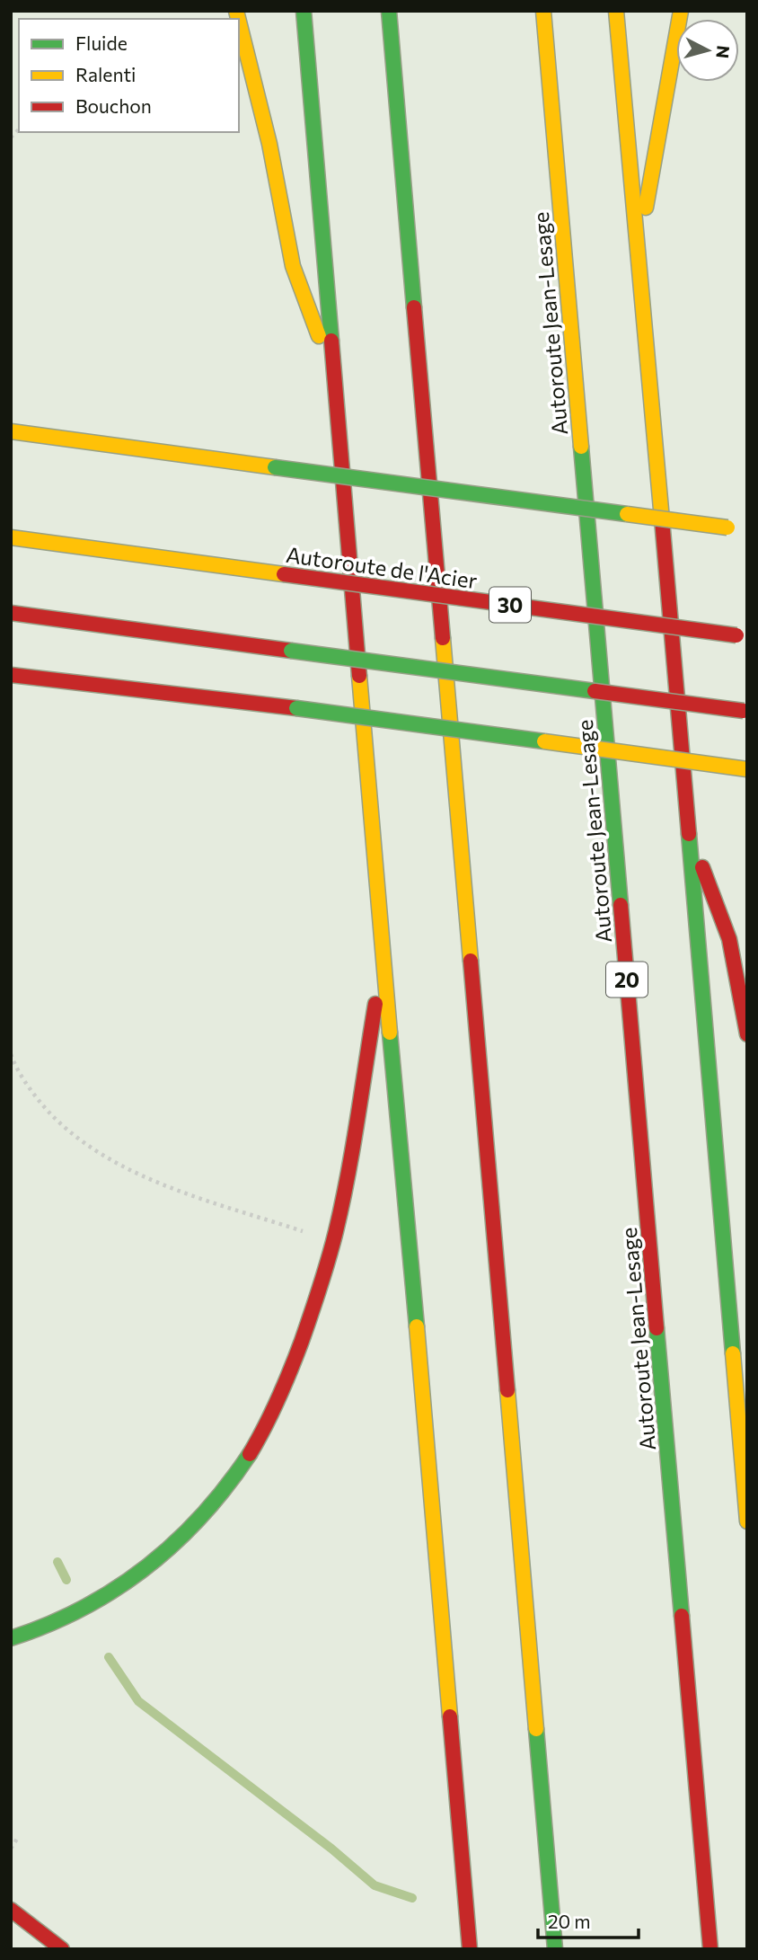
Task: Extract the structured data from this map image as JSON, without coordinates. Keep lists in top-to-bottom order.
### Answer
{
  "streets": {
    "highway": [
      "Autoroute Jean-Lesage",
      "Autoroute de l'Acier",
      "30",
      "20"
    ]
  },
  "legend": ["Fluide", "Ralenti", "Bouchon"],
  "scale_bar": "20 m",
  "north": "right"
}
